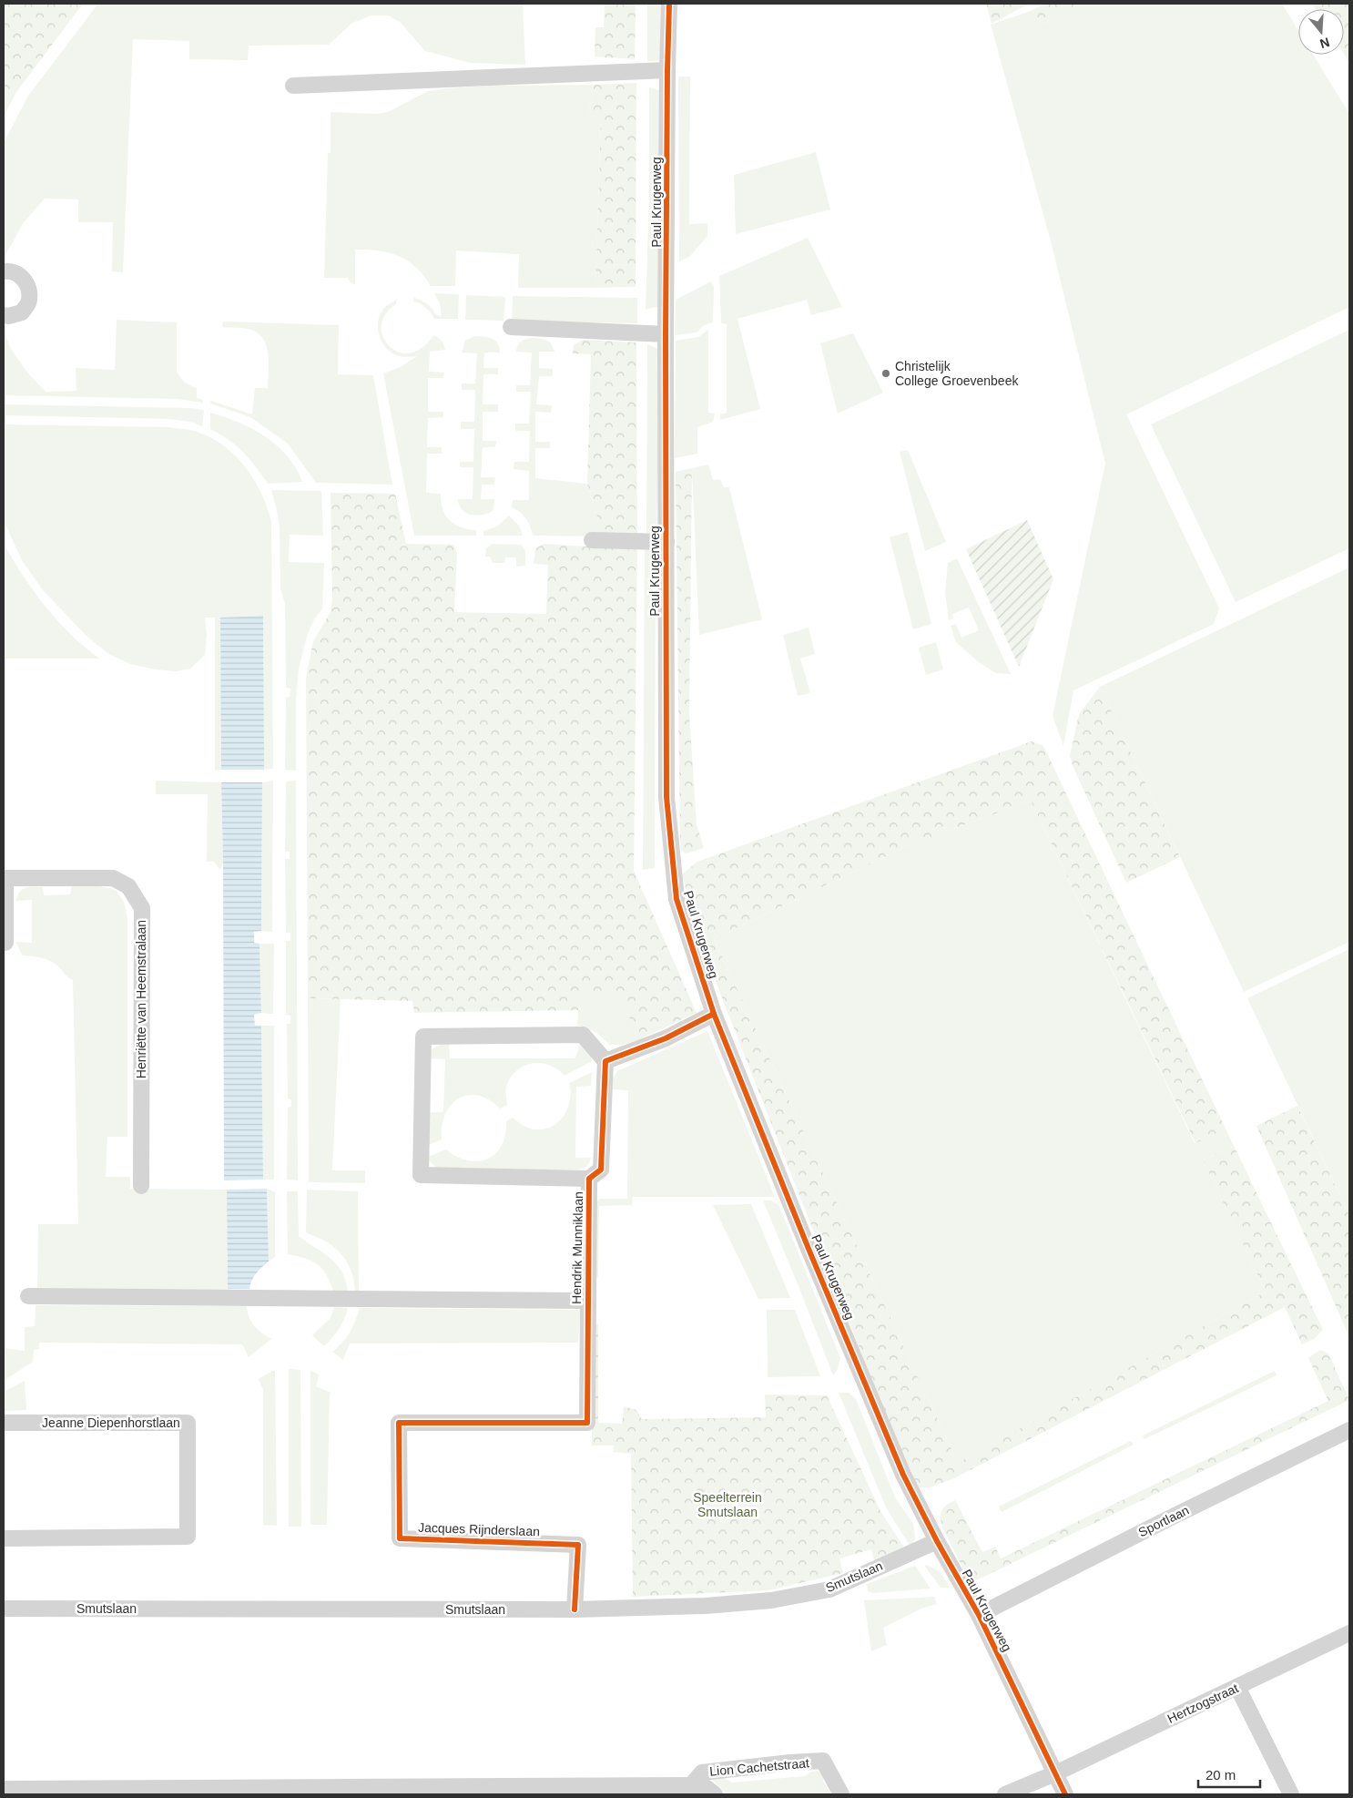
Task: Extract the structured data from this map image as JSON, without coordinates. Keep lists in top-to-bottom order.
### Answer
{
  "streets": {
    "street": [
      "Paul Krugerweg",
      "Henriëtte van Heemstralaan",
      "Hendrik Munniklaan",
      "Jeanne Diepenhorstlaan",
      "Sportlaan",
      "Jacques Rijnderslaan",
      "Smutslaan",
      "Hertzogstraat",
      "Lion Cachetstraat"
    ]
  },
  "crossings": [
    ["Paul Krugerweg", "Sportlaan"],
    ["Paul Krugerweg", "Smutslaan"],
    ["Paul Krugerweg", "Hertzogstraat"],
    ["Hendrik Munniklaan", "Jacques Rijnderslaan"],
    ["Jacques Rijnderslaan", "Smutslaan"]
  ],
  "parks": ["Speelterrein Smutslaan"],
  "places": ["Christelijk College Groevenbeek"],
  "scale_bar": "20 m",
  "north": "bottom"
}
